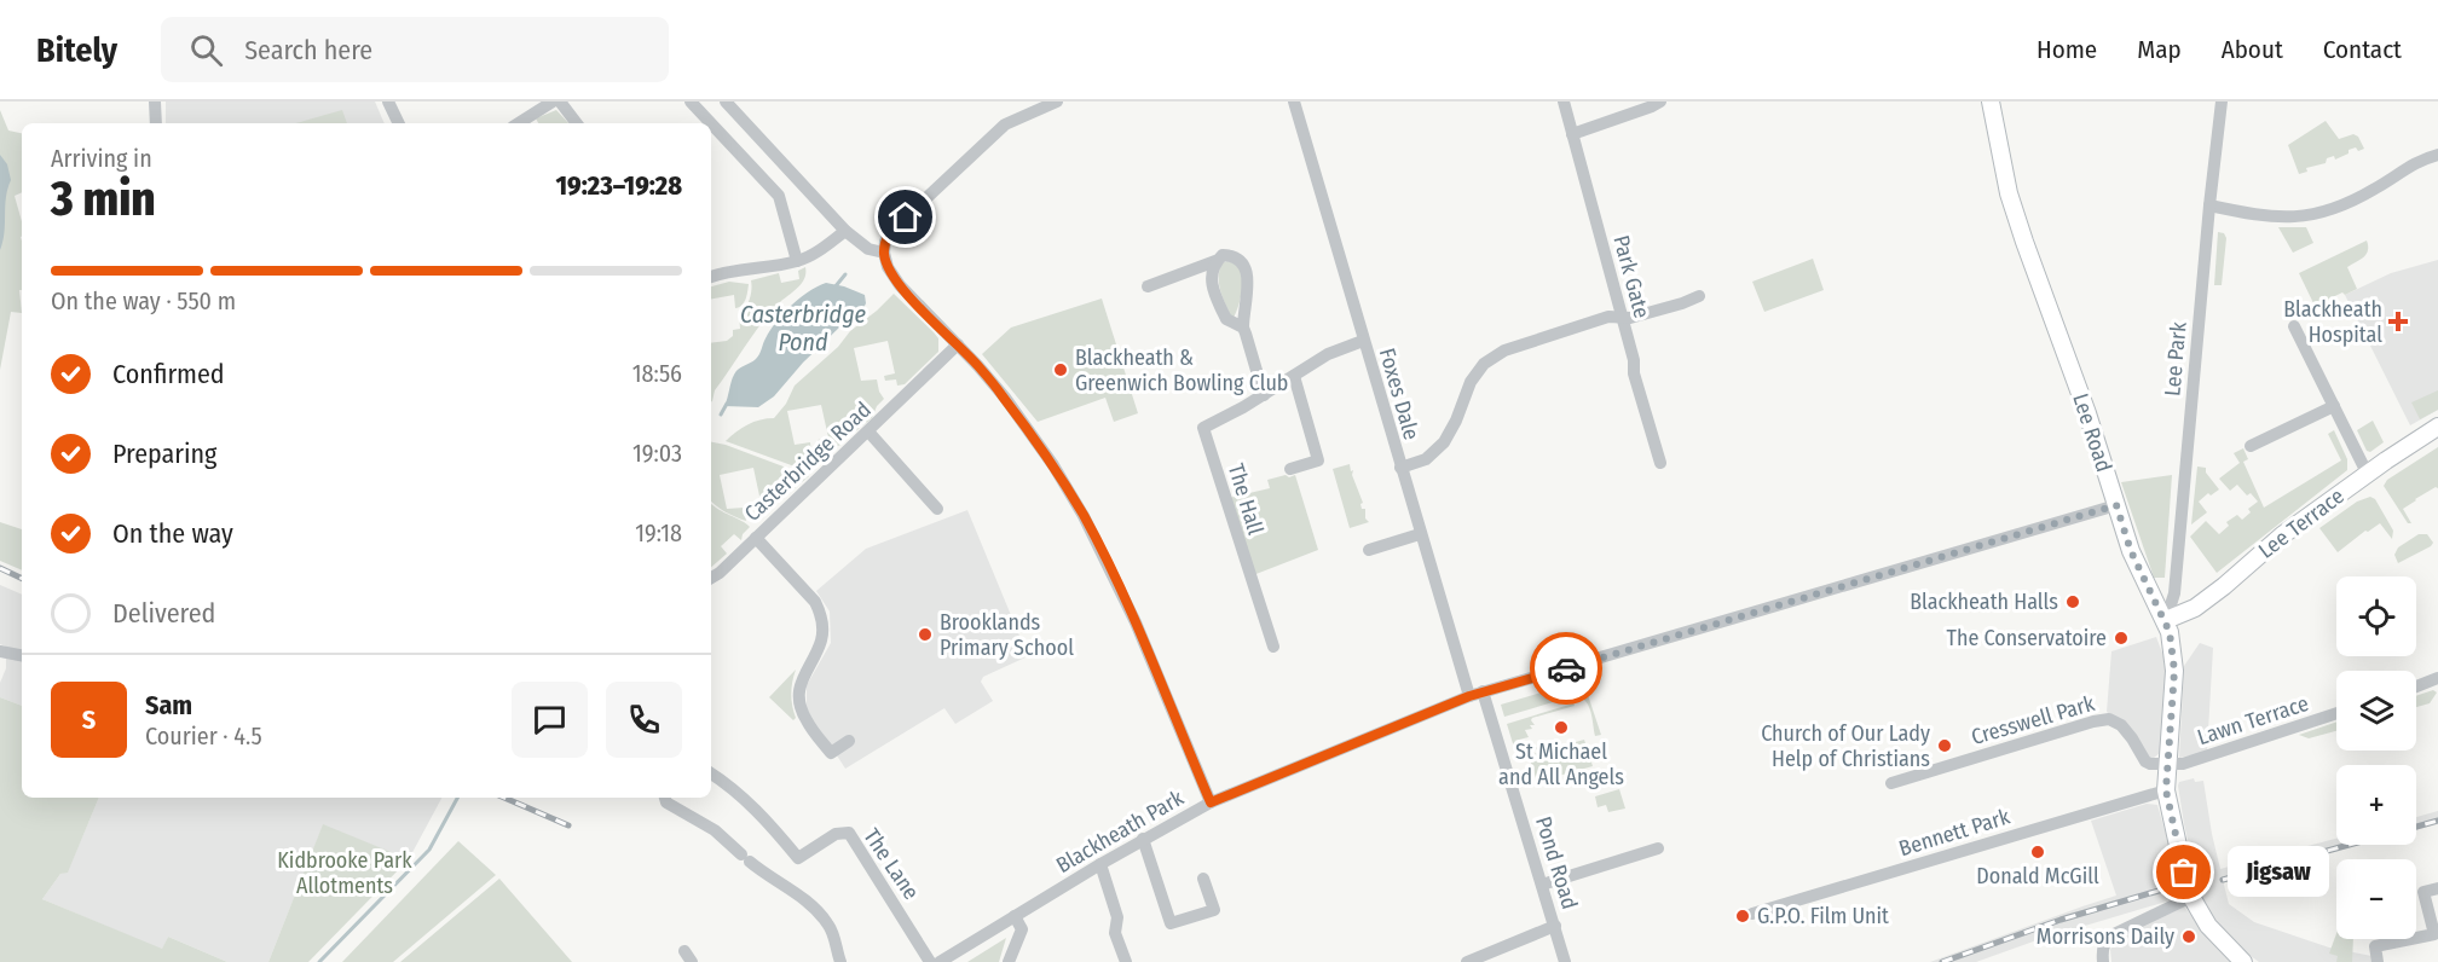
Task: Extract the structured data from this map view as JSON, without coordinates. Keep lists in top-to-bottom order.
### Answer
{
  "streets": {
    "main road": ["Lee Road", "Lee Terrace"],
    "street": [
      "Park Gate",
      "Lee Park",
      "Foxes Dale",
      "Casterbridge Road",
      "The Hall",
      "Cresswell Park",
      "Lawn Terrace",
      "Blackheath Park",
      "Bennett Park",
      "Pond Road",
      "The Lane"
    ]
  },
  "crossings": [
    ["Lee Park", "Lee Road"],
    ["Lee Park", "Lee Terrace"],
    ["Foxes Dale", "The Hall"],
    ["Foxes Dale", "Blackheath Park"],
    ["Lee Road", "Lee Terrace"],
    ["Lee Road", "Cresswell Park"],
    ["Lee Road", "Lawn Terrace"],
    ["Lee Road", "Blackheath Park"],
    ["Lee Road", "Bennett Park"],
    ["Cresswell Park", "Lawn Terrace"],
    ["Blackheath Park", "Pond Road"]
  ],
  "water": ["Casterbridge Pond"],
  "parks": ["Kidbrooke Park Allotments"],
  "places": {
    "health": ["Blackheath Hospital"],
    "other": [
      "Blackheath & Greenwich Bowling Club",
      "Blackheath Halls",
      "Brooklands Primary School",
      "The Conservatoire",
      "St Michael and All Angels",
      "Church of Our Lady Help of Christians",
      "Donald McGill",
      "Jigsaw",
      "G.P.O. Film Unit",
      "Morrisons Daily"
    ]
  },
  "page": {
    "header": "Bitely",
    "search": "Search here",
    "nav": [
      "Home",
      "Map",
      "About",
      "Contact"
    ],
    "heading": ["3 min", "Arriving in", "19:23–19:28"],
    "panel": ["Sam", "Courier · 4.5"],
    "bar": "On the way · 550 m",
    "list": [
      ["Confirmed", "18:56"],
      ["Preparing", "19:03"],
      ["On the way", "19:18"],
      "Delivered"
    ],
    "map_buttons": ["+", "−"],
    "round": "S",
    "bubble": "Jigsaw"
  }
}
